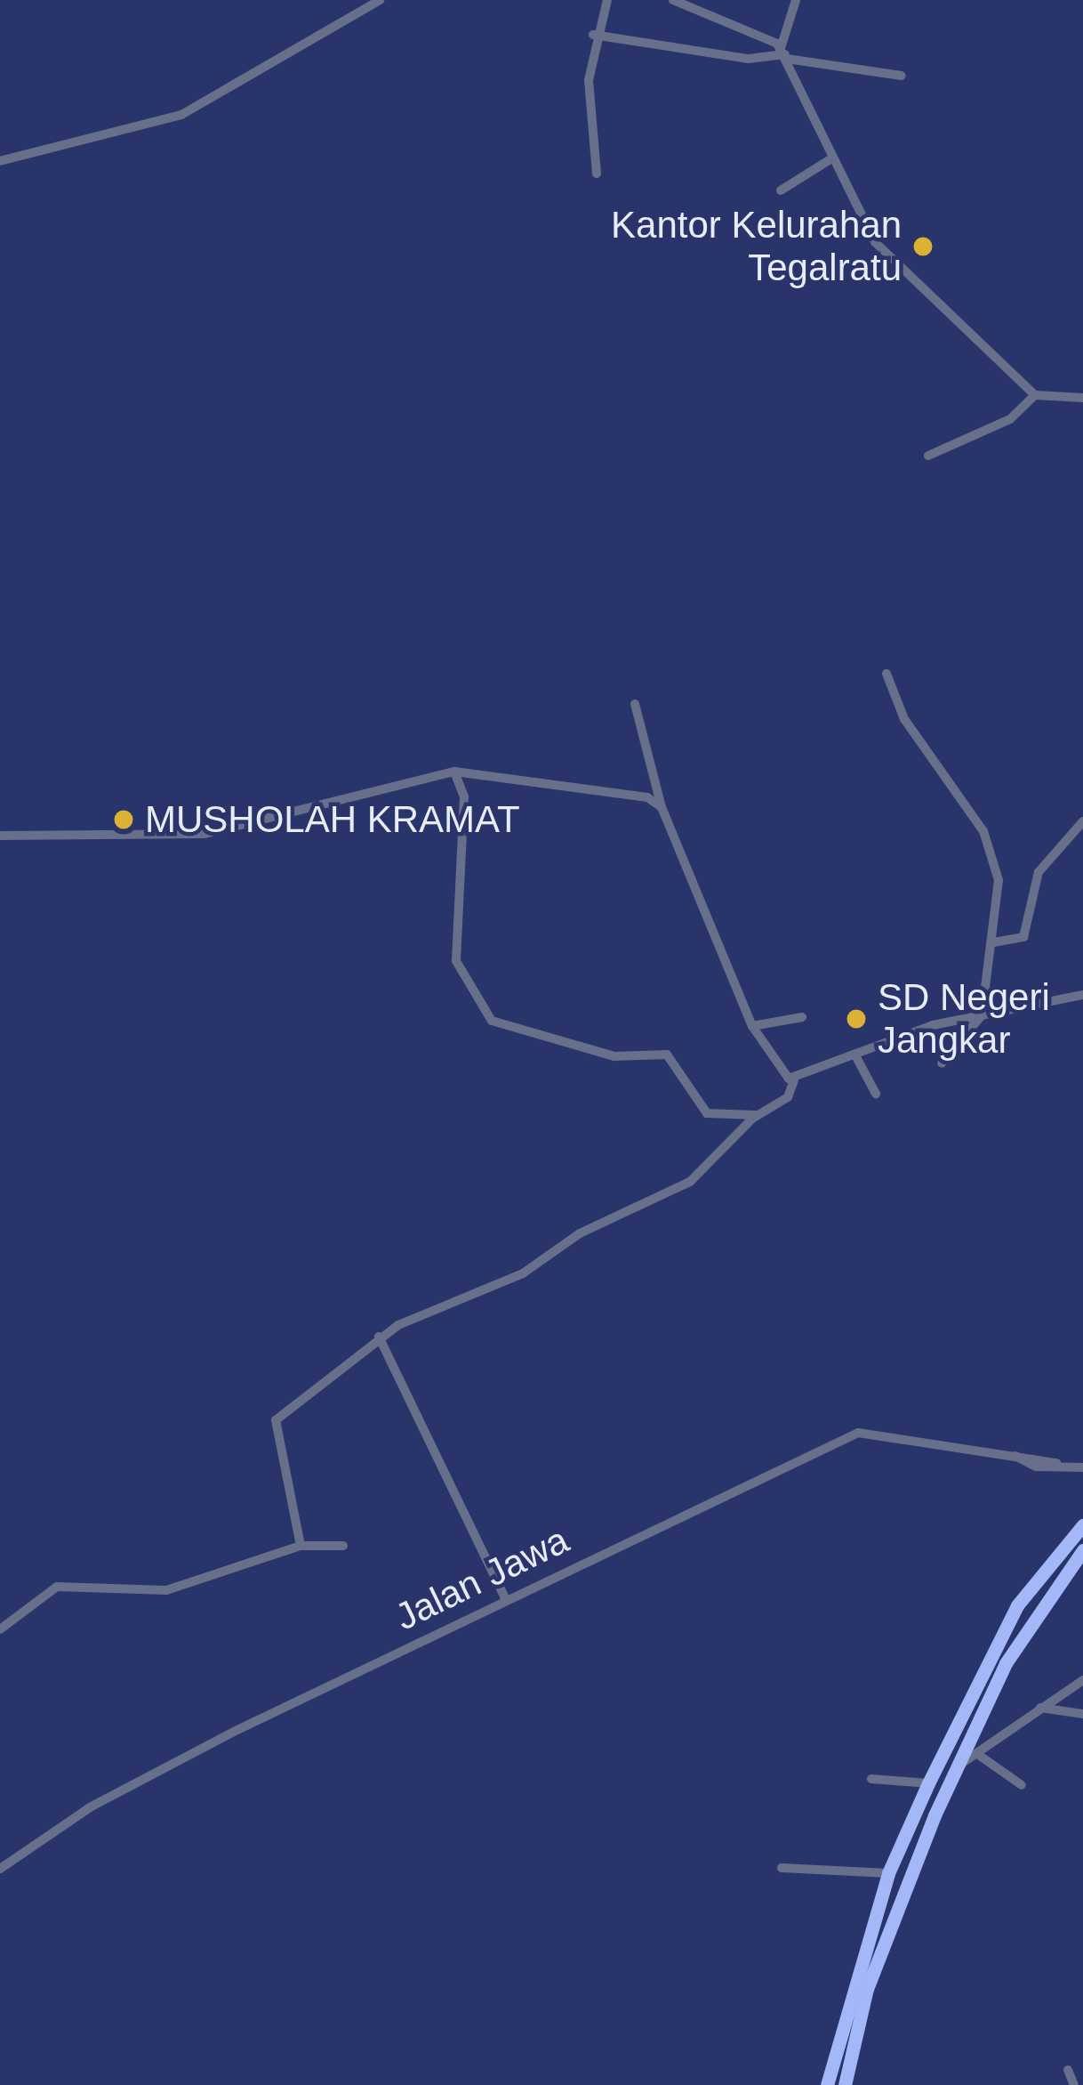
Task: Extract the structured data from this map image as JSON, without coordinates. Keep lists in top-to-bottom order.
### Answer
{
  "streets": {
    "street": ["Jalan Jawa"]
  },
  "places": ["Kantor Kelurahan Tegalratu", "MUSHOLAH KRAMAT", "SD Negeri Jangkar"]
}
